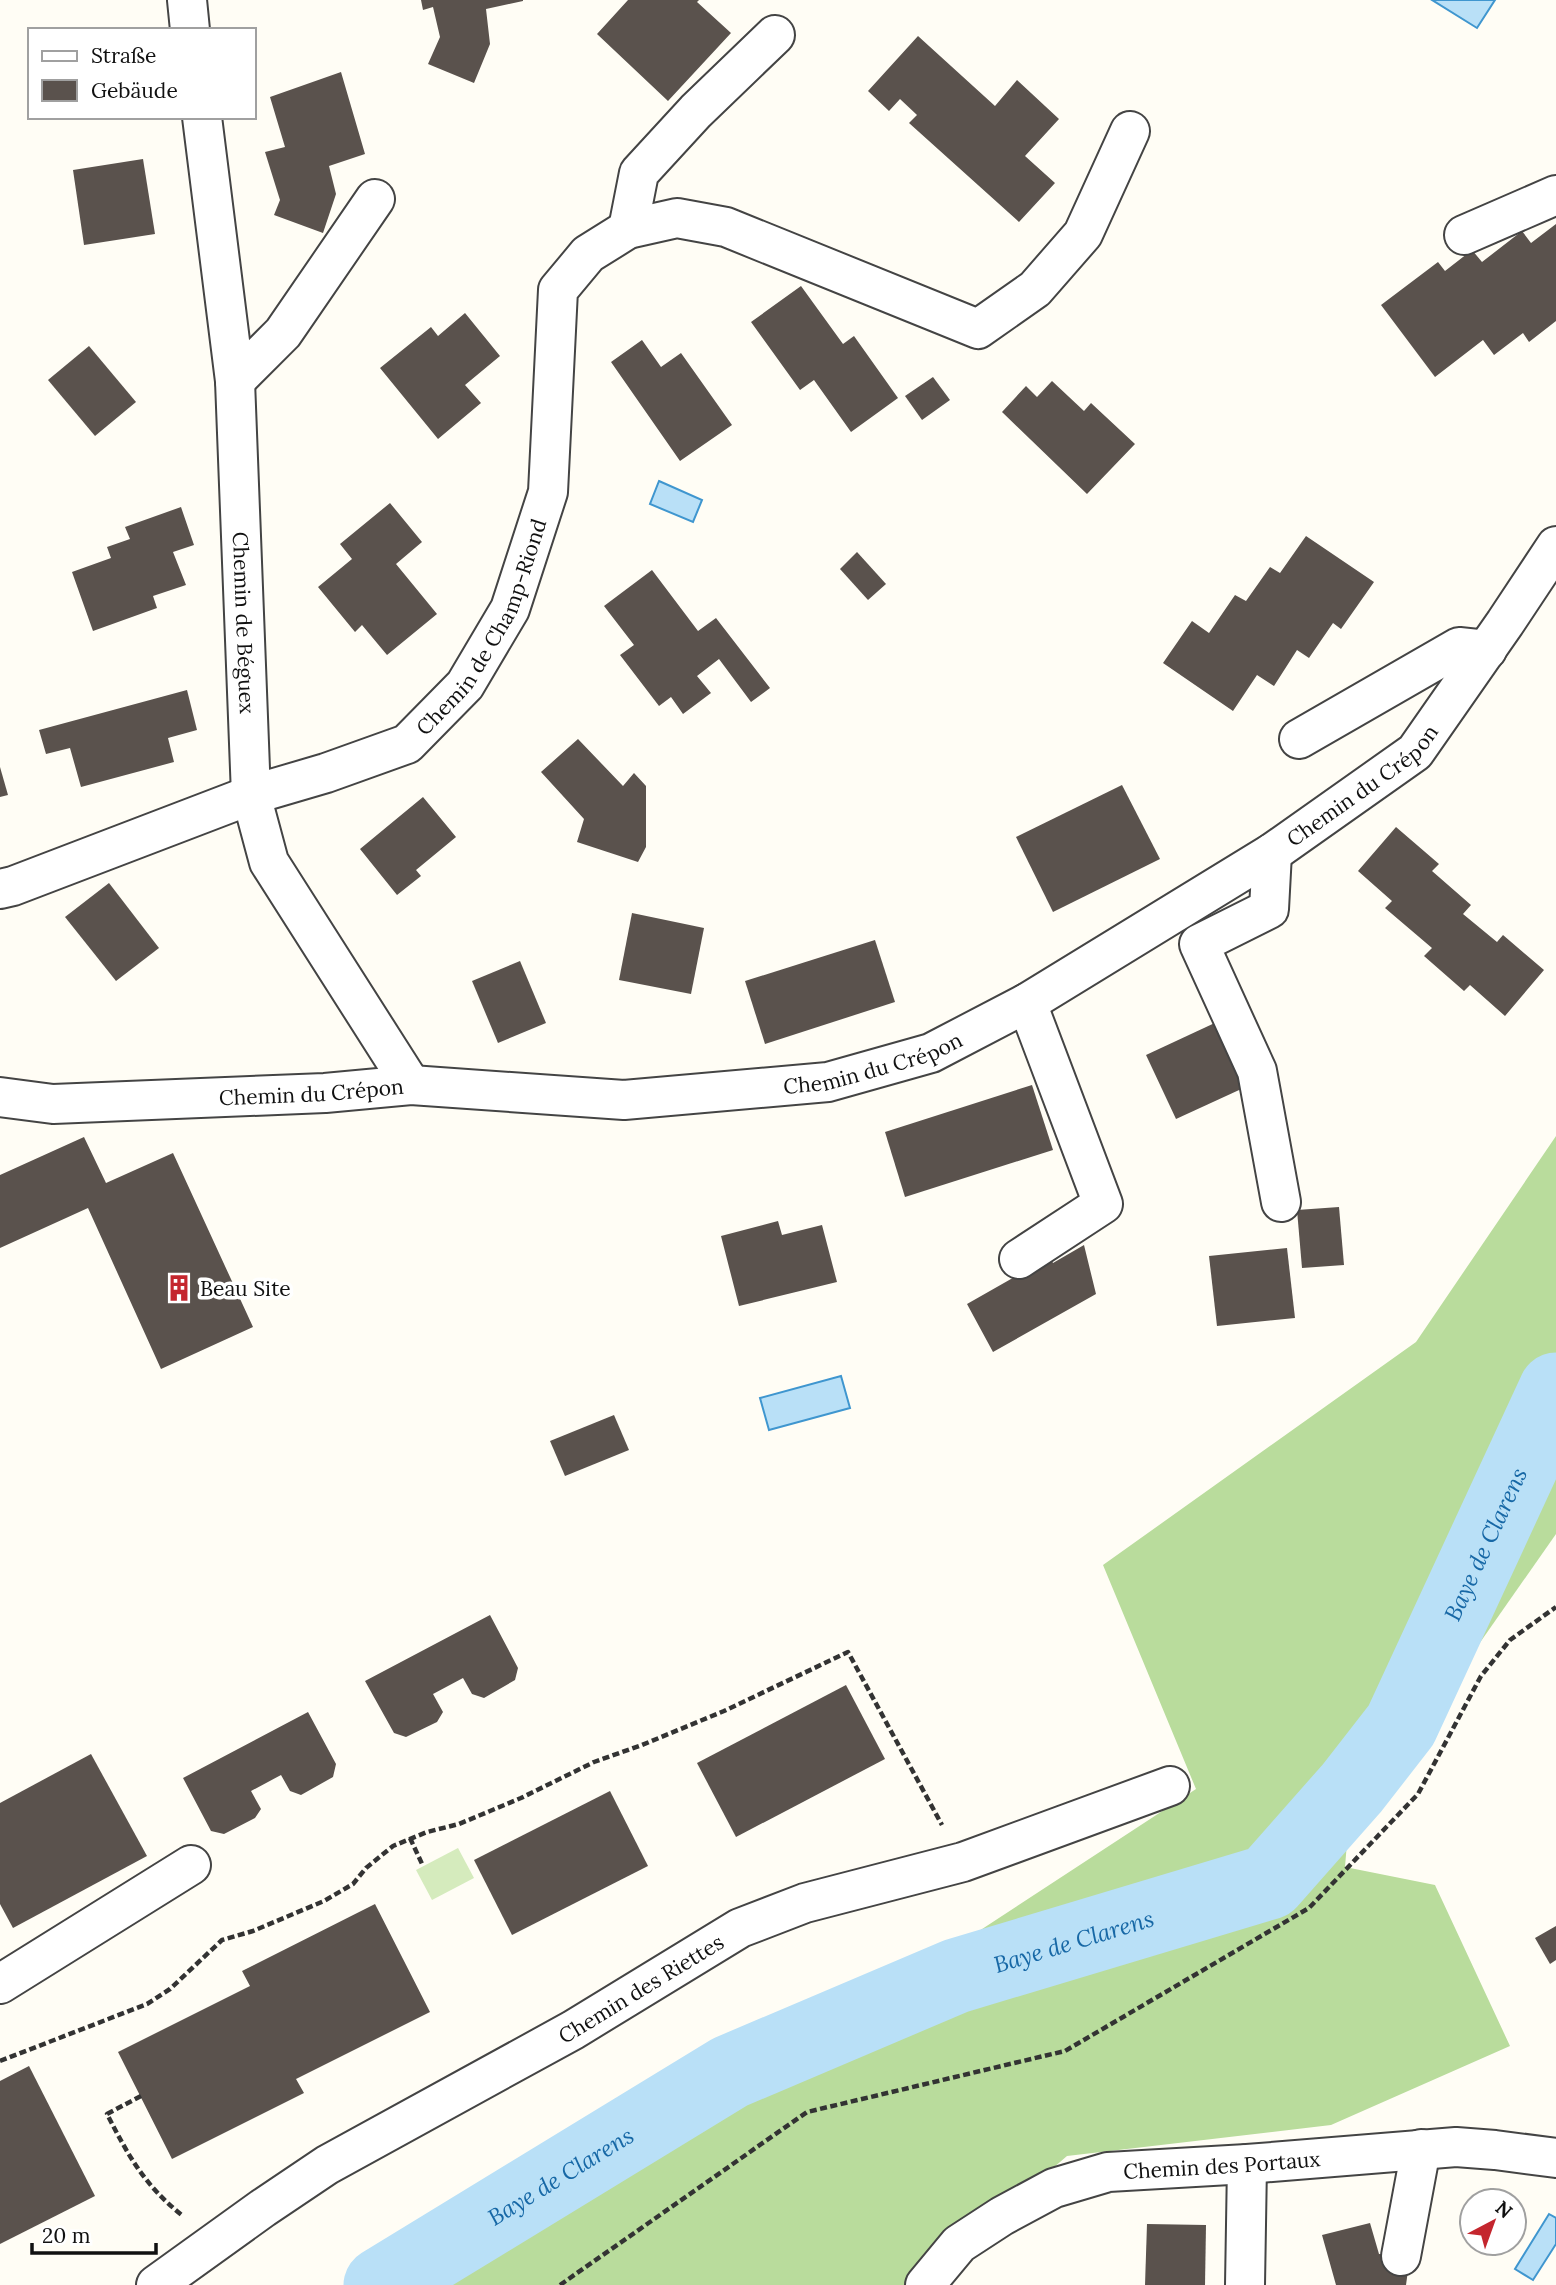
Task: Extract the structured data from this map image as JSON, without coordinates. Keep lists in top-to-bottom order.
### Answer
{
  "streets": {
    "street": [
      "Chemin de Béguex",
      "Chemin de Champ-Riond",
      "Chemin du Crépon",
      "Chemin des Riettes",
      "Chemin des Portaux"
    ]
  },
  "crossings": [
    ["Chemin de Béguex", "Chemin de Champ-Riond"],
    ["Chemin de Béguex", "Chemin du Crépon"]
  ],
  "water": ["Baye de Clarens"],
  "places": {
    "building": ["Beau Site"]
  },
  "legend": ["Straße", "Gebäude"],
  "scale_bar": "20 m",
  "north": "top right"
}
